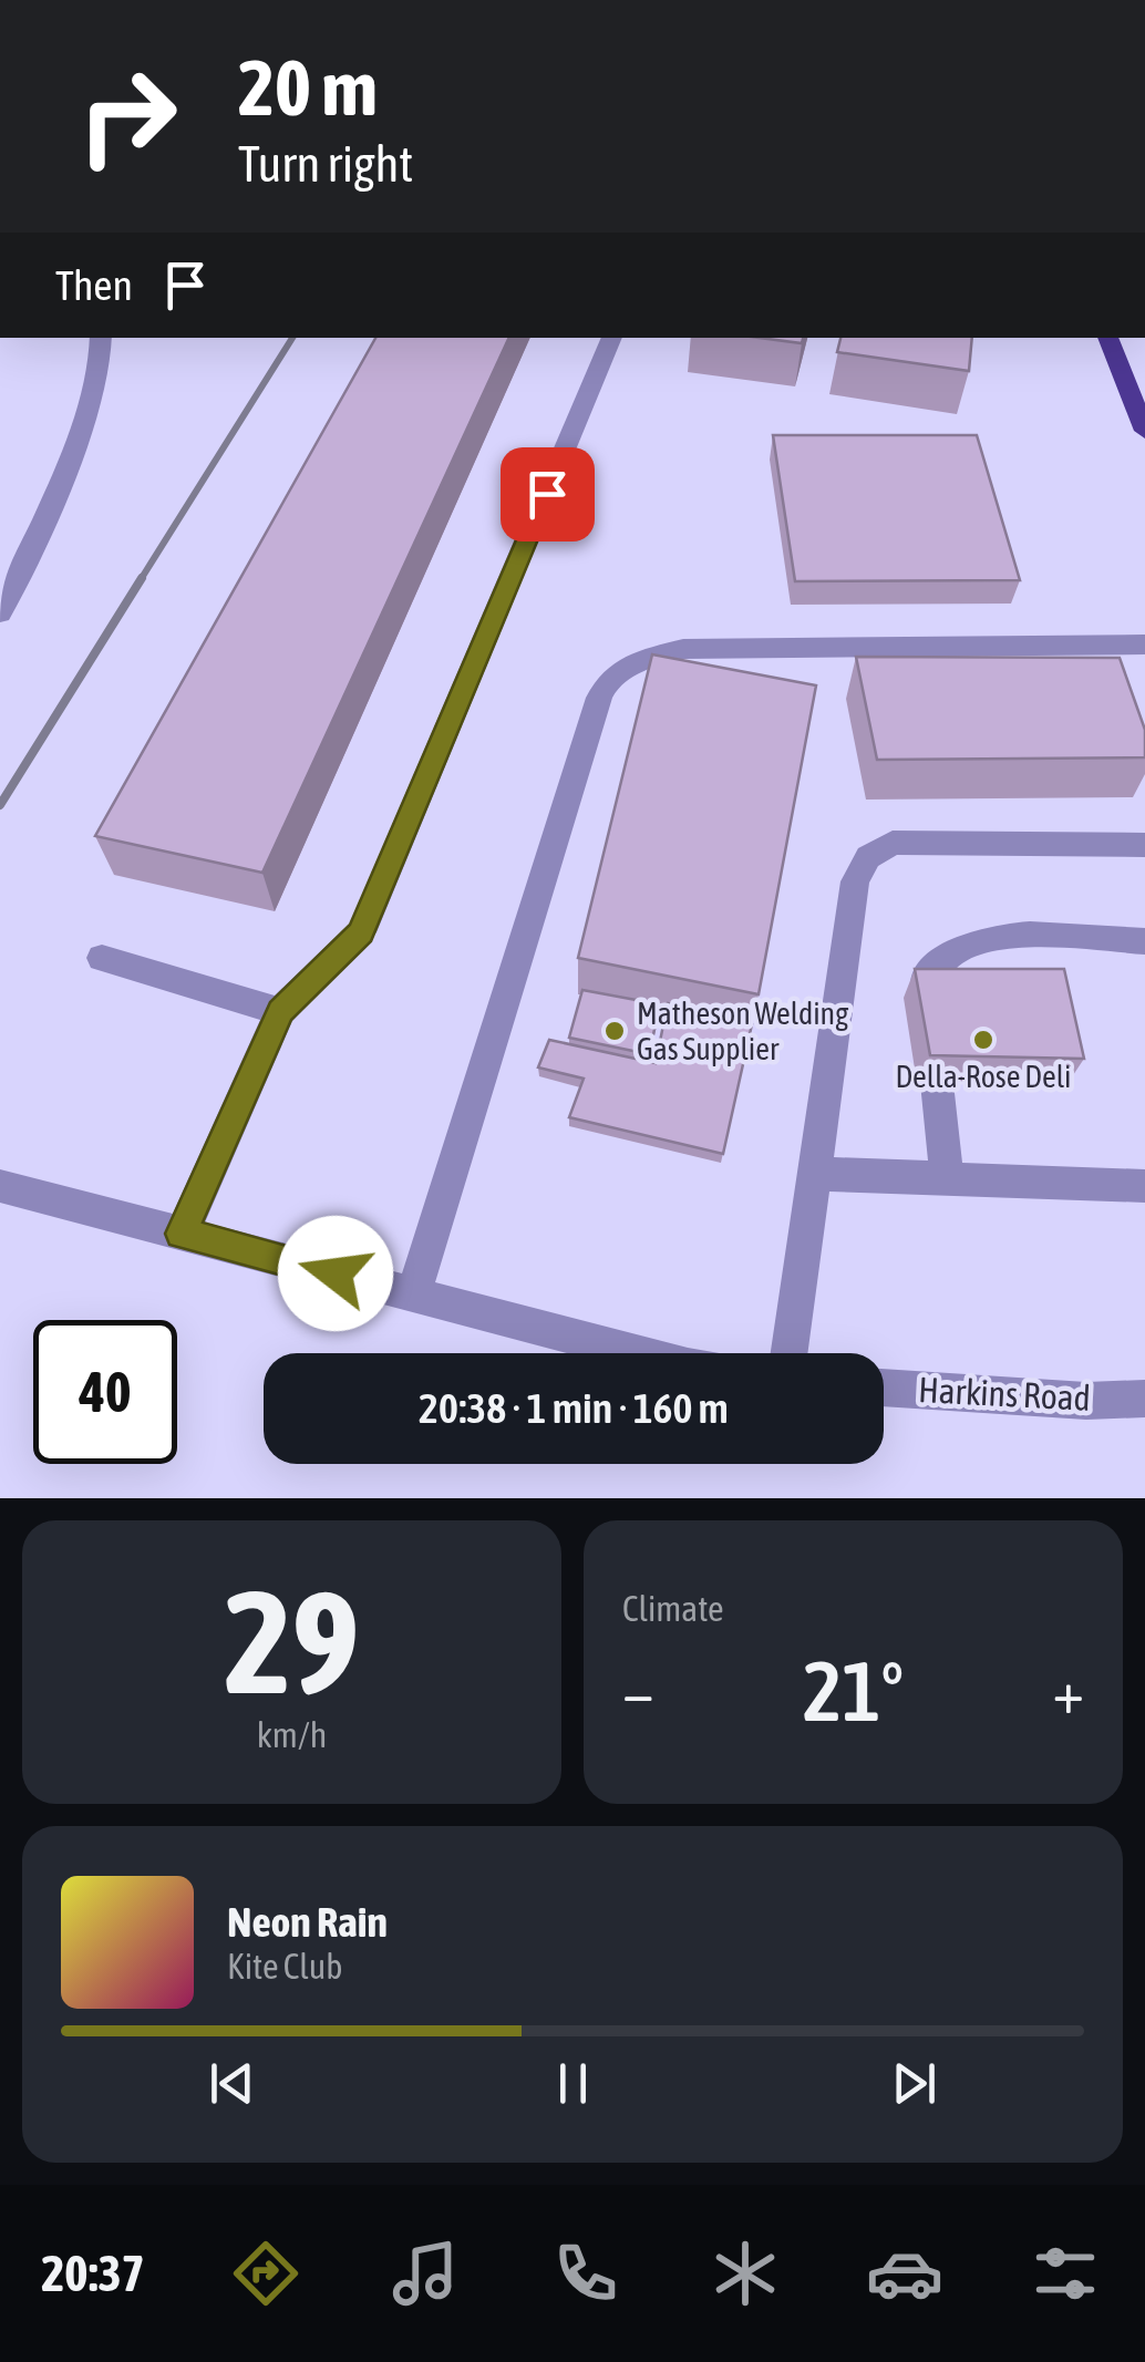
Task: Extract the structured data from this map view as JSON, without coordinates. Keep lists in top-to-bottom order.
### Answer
{
  "streets": {
    "street": ["Harkins Road"]
  },
  "places": ["Matheson Welding Gas Supplier", "Della-Rose Deli"],
  "page": {
    "turn": ["20 m", "Turn right"],
    "then": "Then",
    "limit": "40",
    "trip": "20:38 · 1 min · 160 m",
    "tile": [
      ["29", "km/h"],
      "Climate"
    ],
    "heat": ["−", "21°", "+"],
    "song": ["Neon Rain", "Kite Club"],
    "tabs": "20:37"
  }
}
